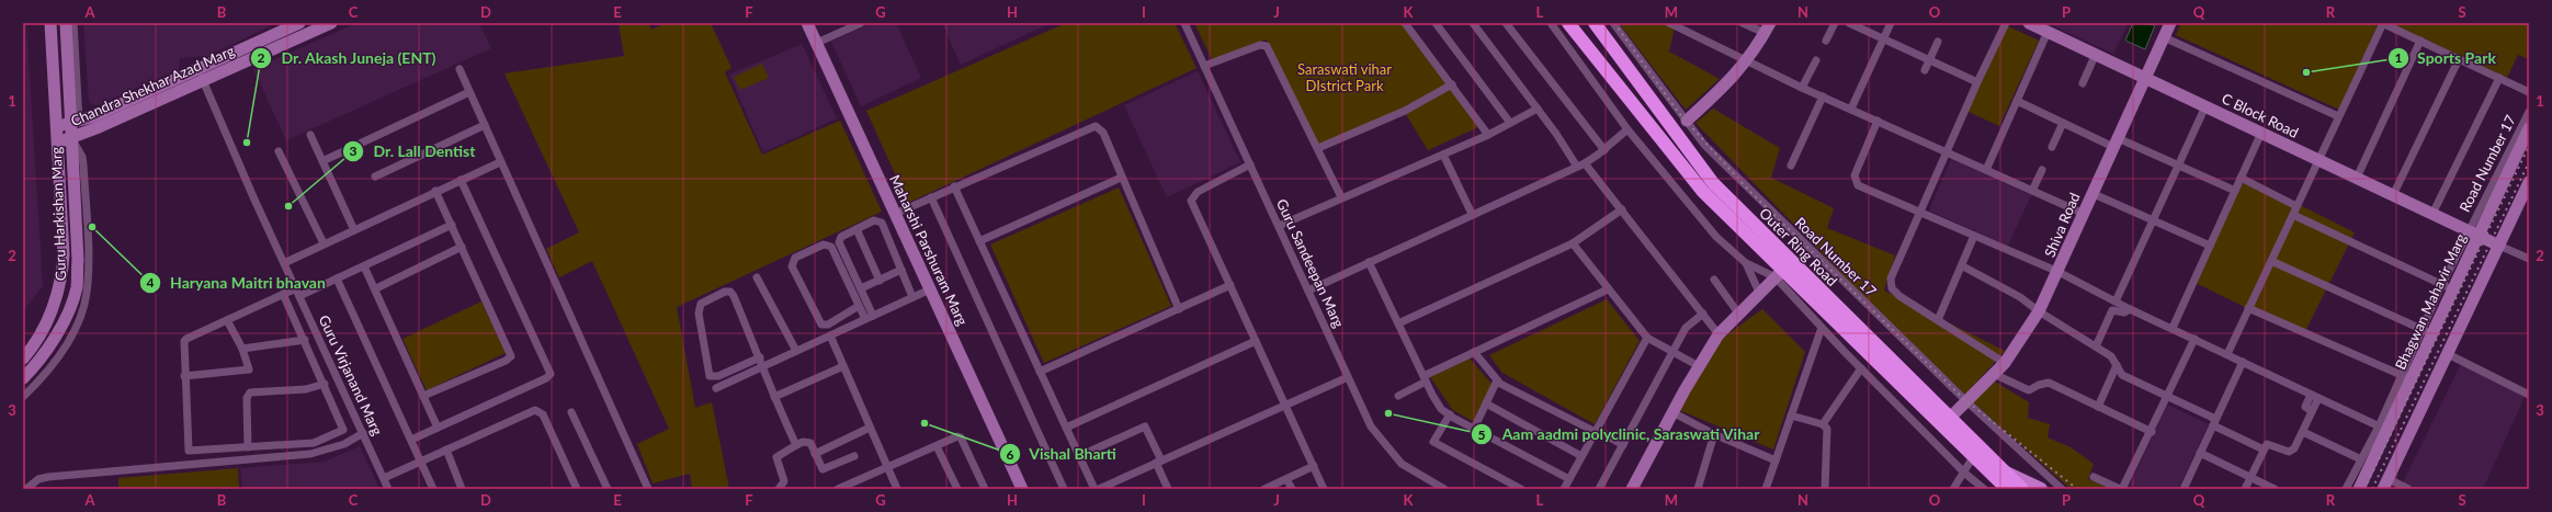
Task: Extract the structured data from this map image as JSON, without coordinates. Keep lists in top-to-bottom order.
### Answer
{
  "streets": {
    "highway": ["Outer Ring Road"],
    "street": [
      "Chandra Shekhar Azad Marg",
      "C Block Road",
      "Road Number 17",
      "Guru Harkishan Marg",
      "Shiva Road",
      "Maharshi Parshuram Marg",
      "Guru Sandeepan Marg",
      "Bhagwan Mahavir Marg",
      "Guru Virjanand Marg"
    ]
  },
  "crossings": [
    ["Chandra Shekhar Azad Marg", "Guru Harkishan Marg"],
    ["Chandra Shekhar Azad Marg", "Guru Virjanand Marg"],
    ["C Block Road", "Road Number 17"],
    ["C Block Road", "Shiva Road"],
    ["C Block Road", "Bhagwan Mahavir Marg"],
    ["Road Number 17", "Shiva Road"],
    ["Road Number 17", "Bhagwan Mahavir Marg"],
    ["Shiva Road", "Outer Ring Road"]
  ],
  "parks": ["Saraswati vihar DIstrict Park"],
  "places": [
    "Sports Park",
    "Dr. Akash Juneja (ENT)",
    "Dr. Lall Dentist",
    "Haryana Maitri bhavan",
    "Aam aadmi polyclinic, Saraswati Vihar",
    "Vishal Bharti"
  ],
  "grid": {
    "columns": [
      "A",
      "B",
      "C",
      "D",
      "E",
      "F",
      "G",
      "H",
      "I",
      "J",
      "K",
      "L",
      "M",
      "N",
      "O",
      "P",
      "Q",
      "R",
      "S"
    ],
    "rows": ["1", "2", "3"]
  }
}
